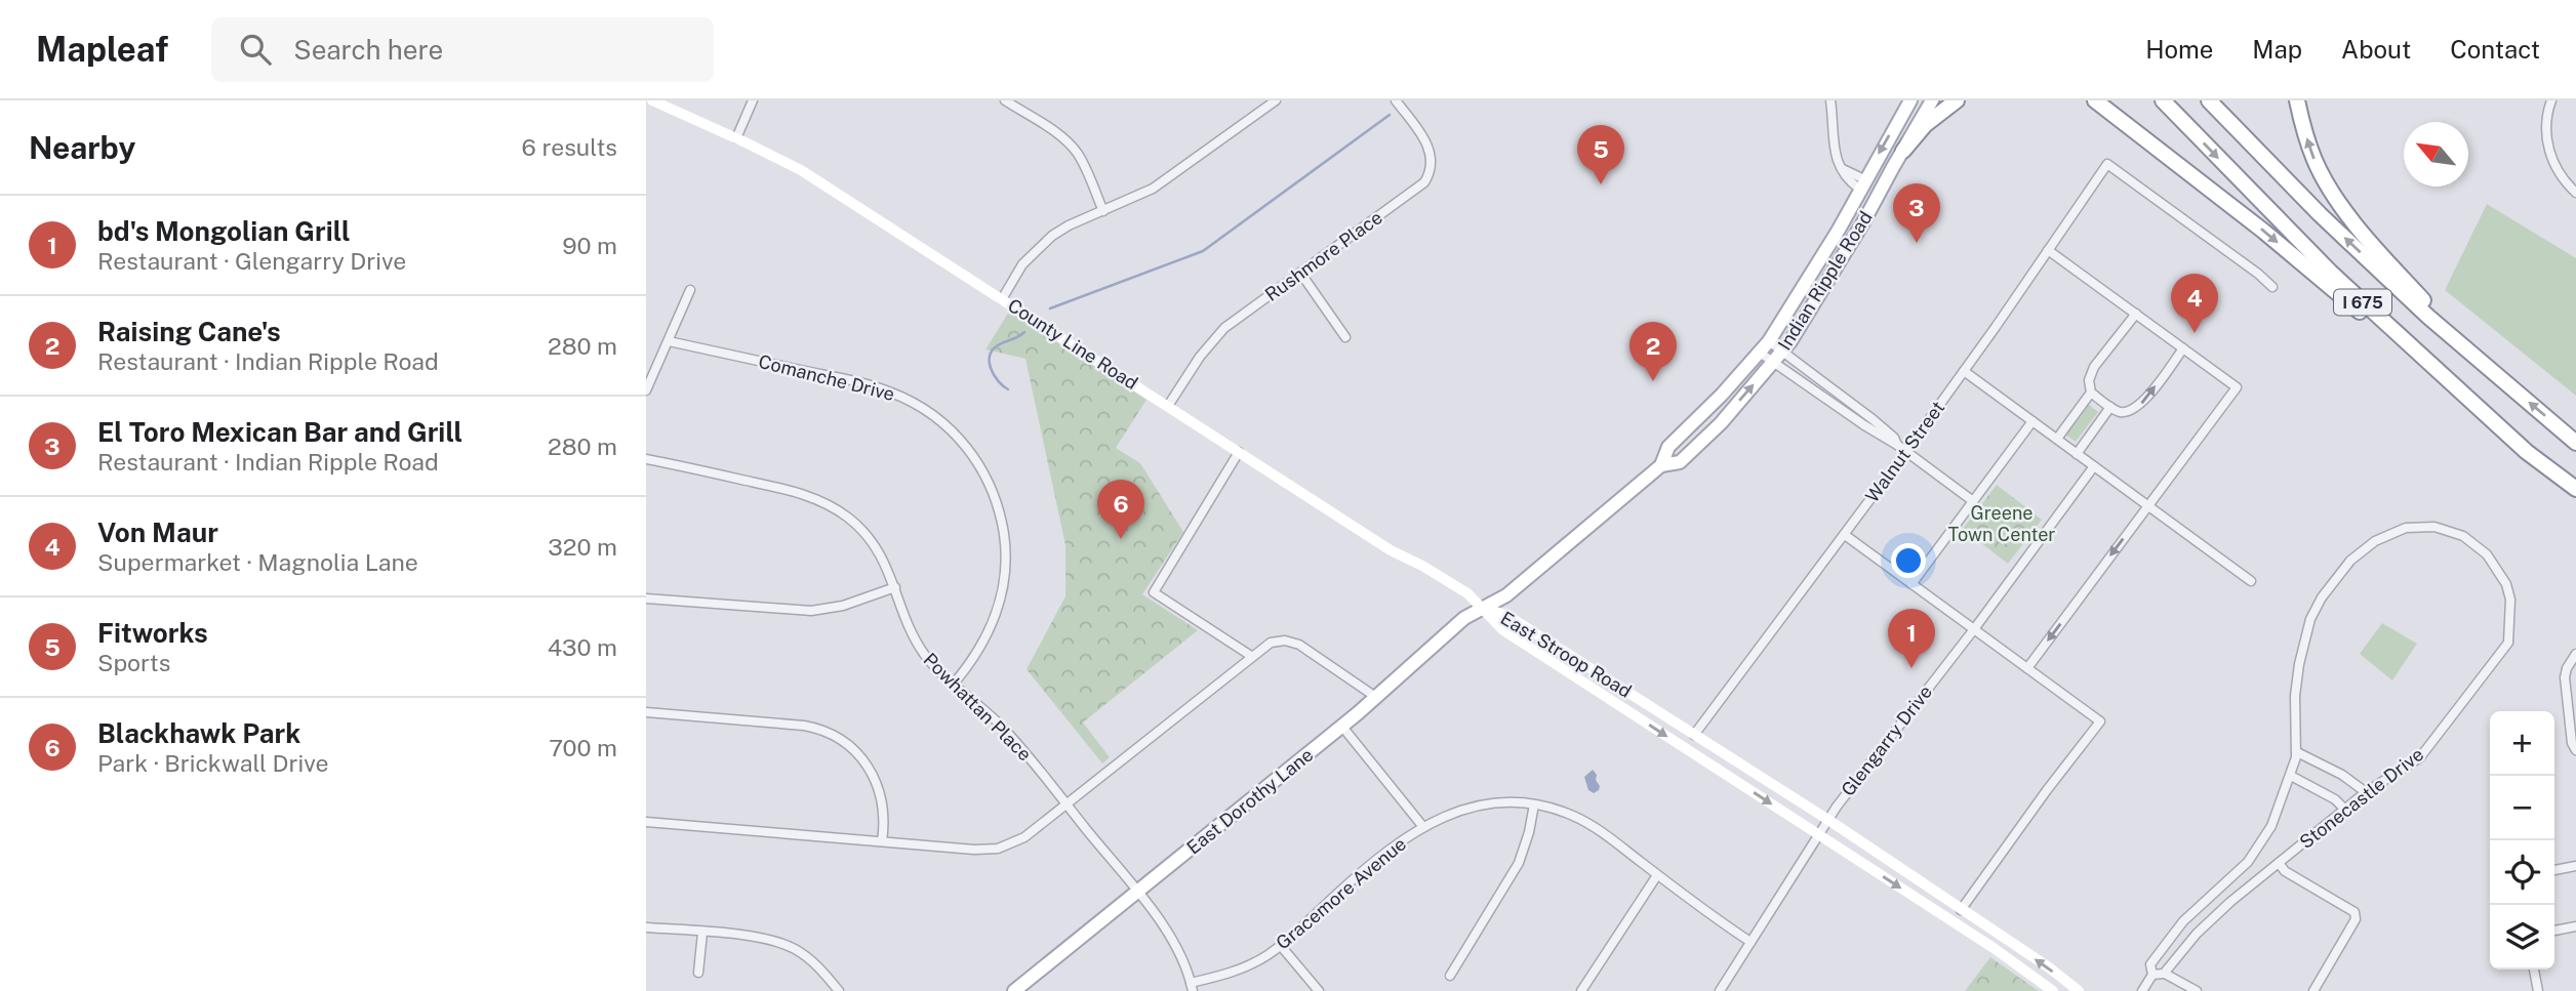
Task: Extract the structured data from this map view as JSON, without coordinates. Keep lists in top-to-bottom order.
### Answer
{
  "streets": {
    "highway": ["I 675"],
    "main road": [
      "Indian Ripple Road",
      "County Line Road",
      "East Stroop Road",
      "East Dorothy Lane"
    ],
    "street": [
      "Rushmore Place",
      "Comanche Drive",
      "Walnut Street",
      "Powhattan Place",
      "Glengarry Drive",
      "Stonecastle Drive",
      "Gracemore Avenue"
    ]
  },
  "crossings": [
    ["Rushmore Place", "County Line Road"],
    ["Indian Ripple Road", "County Line Road"],
    ["Indian Ripple Road", "East Stroop Road"],
    ["Indian Ripple Road", "East Dorothy Lane"],
    ["County Line Road", "East Stroop Road"],
    ["County Line Road", "East Dorothy Lane"],
    ["Comanche Drive", "Powhattan Place"],
    ["Walnut Street", "East Stroop Road"],
    ["East Stroop Road", "Glengarry Drive"],
    ["East Stroop Road", "East Dorothy Lane"],
    ["Powhattan Place", "East Dorothy Lane"],
    ["Powhattan Place", "Gracemore Avenue"],
    ["Glengarry Drive", "Gracemore Avenue"]
  ],
  "parks": ["Greene Town Center"],
  "north": "top left",
  "page": {
    "header": "Mapleaf",
    "search": "Search here",
    "nav": [
      "Home",
      "Map",
      "About",
      "Contact"
    ],
    "heading": ["Nearby", "6 results"],
    "pins": [
      "5",
      "3",
      "4",
      "2",
      "6",
      "1"
    ],
    "list": [
      {
        "mark": "1",
        "name": "bd's Mongolian Grill",
        "note": "Restaurant · Glengarry Drive",
        "value": "90 m"
      },
      {
        "mark": "2",
        "name": "Raising Cane's",
        "note": "Restaurant · Indian Ripple Road",
        "value": "280 m"
      },
      {
        "mark": "3",
        "name": "El Toro Mexican Bar and Grill",
        "note": "Restaurant · Indian Ripple Road",
        "value": "280 m"
      },
      {
        "mark": "4",
        "name": "Von Maur",
        "note": "Supermarket · Magnolia Lane",
        "value": "320 m"
      },
      {
        "mark": "5",
        "name": "Fitworks",
        "note": "Sports",
        "value": "430 m"
      },
      {
        "mark": "6",
        "name": "Blackhawk Park",
        "note": "Park · Brickwall Drive",
        "value": "700 m"
      }
    ],
    "map_buttons": ["+", "−"]
  }
}
